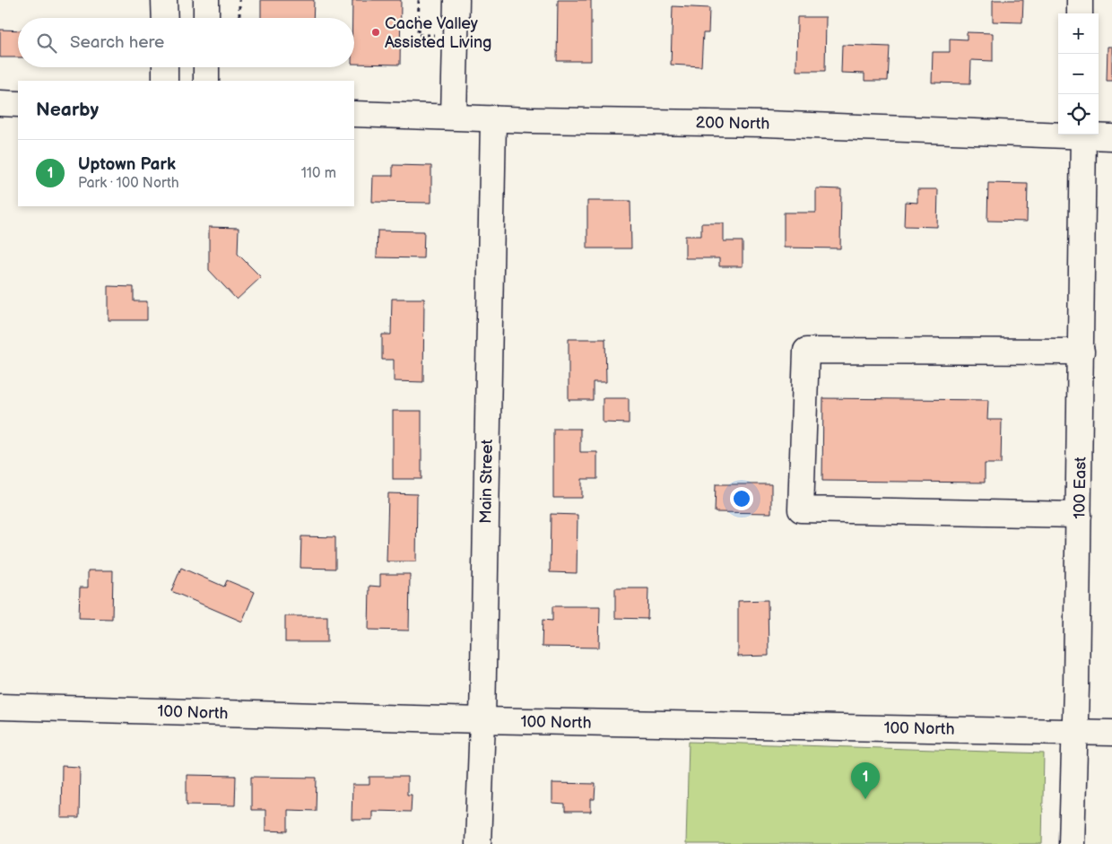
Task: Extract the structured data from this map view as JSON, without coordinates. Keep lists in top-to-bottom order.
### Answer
{
  "streets": {
    "street": [
      "200 North",
      "Main Street",
      "100 East",
      "100 North"
    ]
  },
  "crossings": [
    ["200 North", "Main Street"],
    ["Main Street", "100 North"],
    ["100 East", "100 North"]
  ],
  "places": ["Cache Valley Assisted Living"],
  "page": {
    "map_buttons": ["+", "−"],
    "search": "Search here",
    "heading": "Nearby",
    "list": [
      {
        "mark": "1",
        "name": "Uptown Park",
        "note": "Park · 100 North",
        "value": "110 m"
      }
    ],
    "pins": "1"
  }
}
